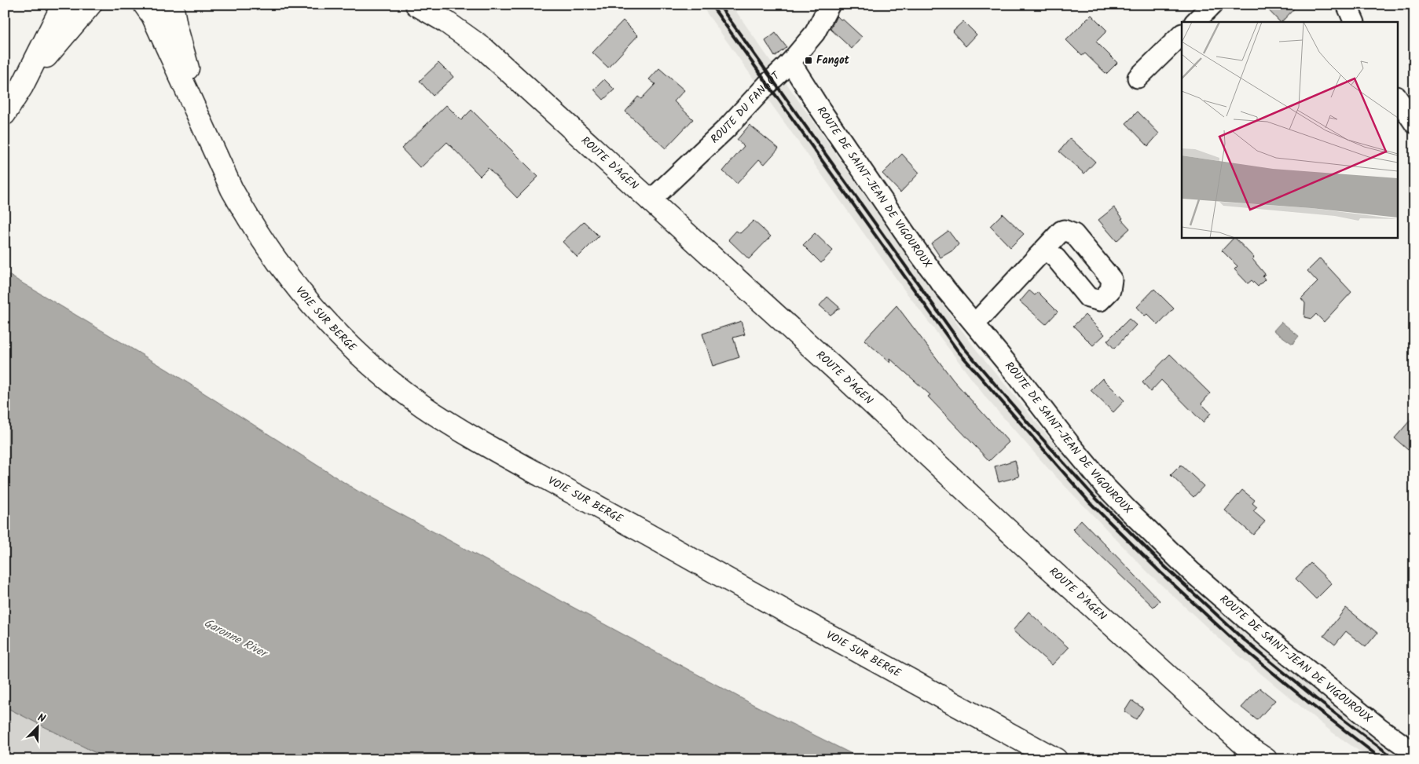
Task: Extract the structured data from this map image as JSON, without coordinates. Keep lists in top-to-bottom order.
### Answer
{
  "streets": {
    "main road": ["ROUTE D'AGEN", "VOIE SUR BERGE"],
    "street": ["ROUTE DU FANGOT", "ROUTE DE SAINT-JEAN DE VIGOUROUX"]
  },
  "crossings": [
    ["ROUTE DU FANGOT", "ROUTE D'AGEN"],
    ["ROUTE DU FANGOT", "ROUTE DE SAINT-JEAN DE VIGOUROUX"]
  ],
  "water": ["Garonne River"],
  "places": {
    "transit": ["Fangot"]
  },
  "north": "top right"
}
